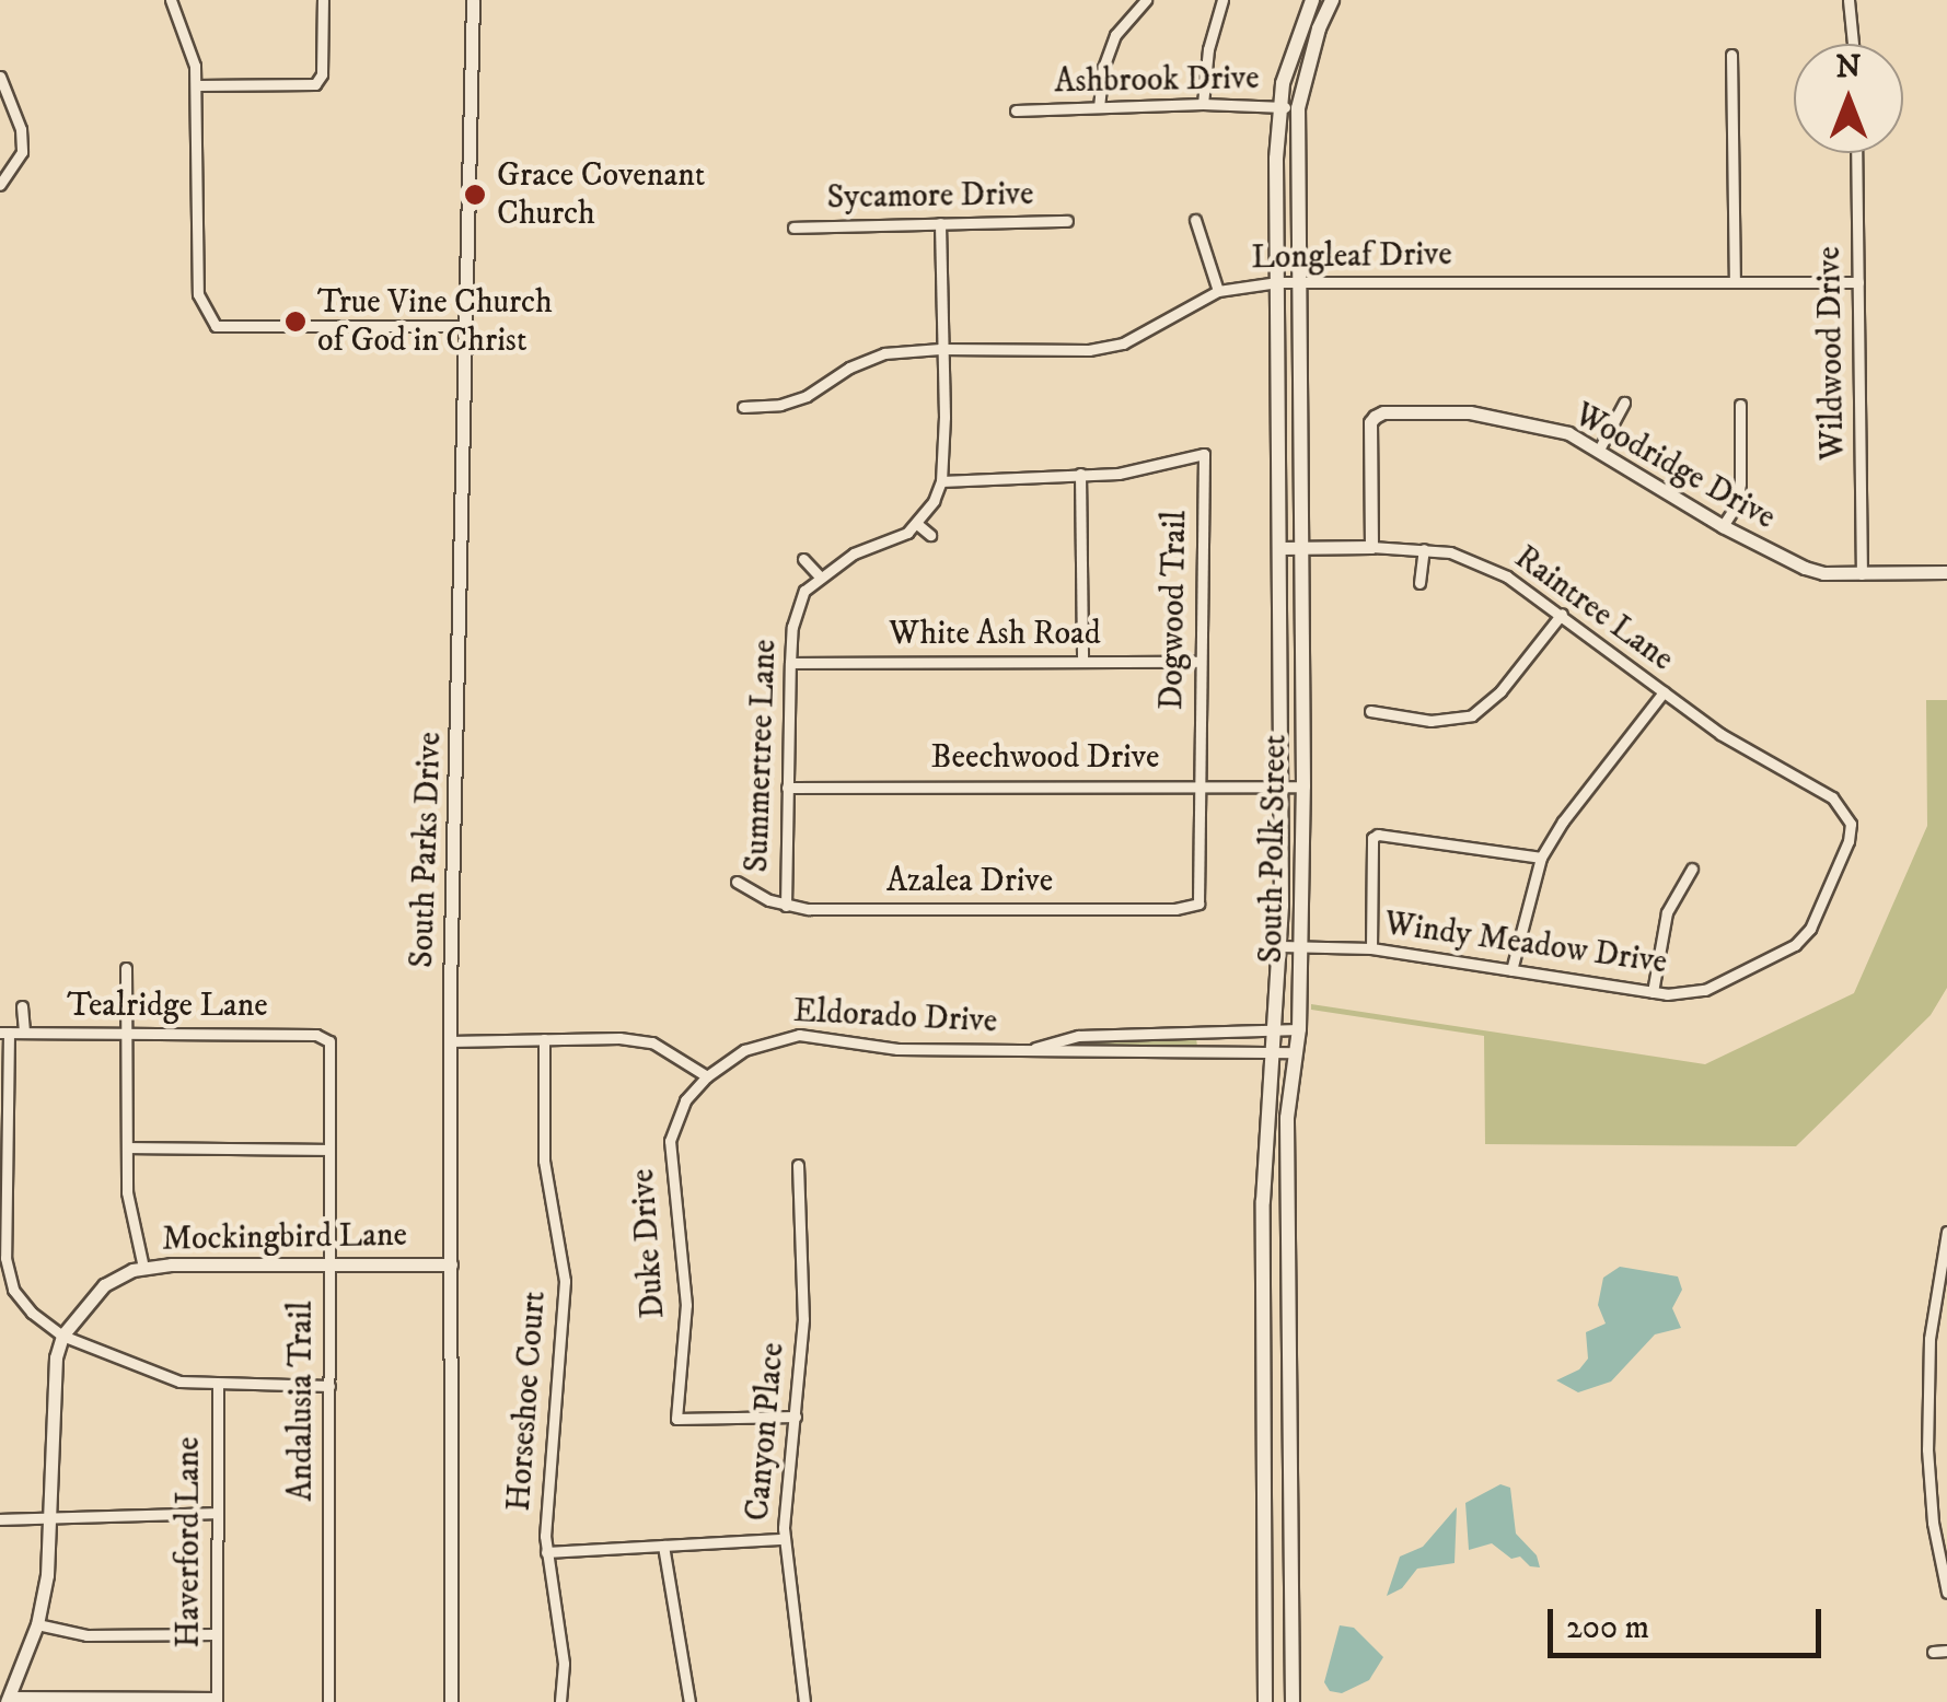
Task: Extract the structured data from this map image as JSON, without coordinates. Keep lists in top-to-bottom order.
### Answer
{
  "streets": {
    "main road": ["South Polk Street"],
    "street": [
      "Ashbrook Drive",
      "Sycamore Drive",
      "Longleaf Drive",
      "Wildwood Drive",
      "Woodridge Drive",
      "Raintree Lane",
      "Dogwood Trail",
      "White Ash Road",
      "Summertree Lane",
      "Beechwood Drive",
      "South Parks Drive",
      "Azalea Drive",
      "Windy Meadow Drive",
      "Tealridge Lane",
      "Eldorado Drive",
      "Mockingbird Lane",
      "Duke Drive",
      "Andalusia Trail",
      "Horseshoe Court",
      "Canyon Place",
      "Haverford Lane"
    ]
  },
  "crossings": [
    ["Ashbrook Drive", "South Polk Street"],
    ["Longleaf Drive", "Wildwood Drive"],
    ["Longleaf Drive", "South Polk Street"],
    ["Wildwood Drive", "Woodridge Drive"],
    ["Woodridge Drive", "Raintree Lane"],
    ["Raintree Lane", "South Polk Street"],
    ["Raintree Lane", "Windy Meadow Drive"],
    ["Dogwood Trail", "White Ash Road"],
    ["Dogwood Trail", "Beechwood Drive"],
    ["Dogwood Trail", "Azalea Drive"],
    ["White Ash Road", "Summertree Lane"],
    ["Summertree Lane", "Beechwood Drive"],
    ["Summertree Lane", "Azalea Drive"],
    ["Beechwood Drive", "South Polk Street"],
    ["South Polk Street", "Windy Meadow Drive"],
    ["South Polk Street", "Eldorado Drive"],
    ["South Parks Drive", "Mockingbird Lane"],
    ["Tealridge Lane", "Andalusia Trail"],
    ["Eldorado Drive", "Duke Drive"],
    ["Mockingbird Lane", "Andalusia Trail"],
    ["Duke Drive", "Canyon Place"]
  ],
  "places": ["Grace Covenant Church", "True Vine Church of God in Christ"],
  "scale_bar": "200 m",
  "north": "top"
}
